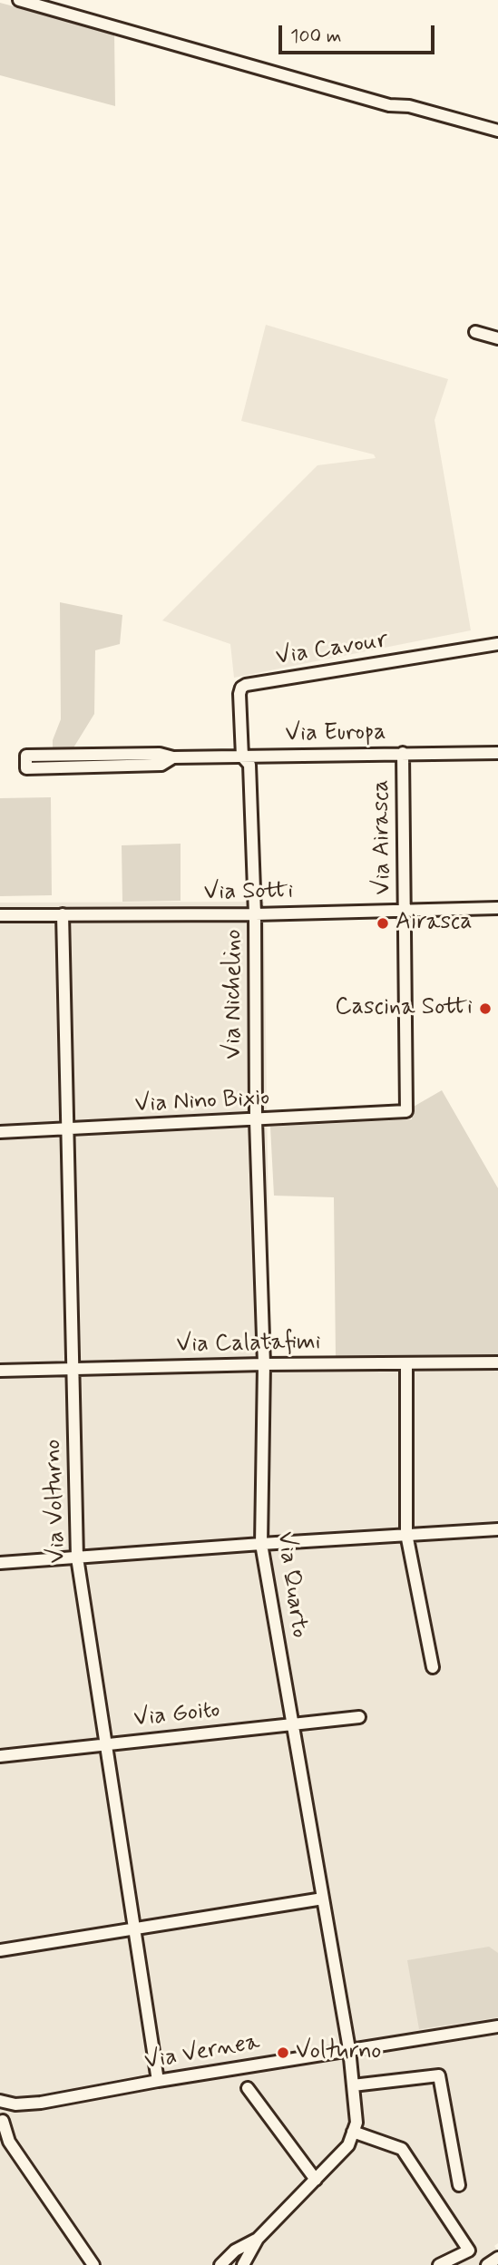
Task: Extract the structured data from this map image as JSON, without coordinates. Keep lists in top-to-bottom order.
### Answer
{
  "streets": {
    "street": [
      "Via Cavour",
      "Via Europa",
      "Via Airasca",
      "Via Sotti",
      "Via Nichelino",
      "Via Nino Bixio",
      "Via Calatafimi",
      "Via Volturno",
      "Via Quarto",
      "Via Goito",
      "Via Vernea"
    ]
  },
  "crossings": [
    ["Via Cavour", "Via Europa"],
    ["Via Cavour", "Via Nichelino"],
    ["Via Europa", "Via Airasca"],
    ["Via Europa", "Via Nichelino"],
    ["Via Airasca", "Via Sotti"],
    ["Via Airasca", "Via Nino Bixio"],
    ["Via Sotti", "Via Nichelino"],
    ["Via Sotti", "Via Volturno"],
    ["Via Nichelino", "Via Nino Bixio"],
    ["Via Nichelino", "Via Quarto"],
    ["Via Nino Bixio", "Via Volturno"],
    ["Via Nino Bixio", "Via Quarto"],
    ["Via Calatafimi", "Via Volturno"],
    ["Via Calatafimi", "Via Quarto"],
    ["Via Volturno", "Via Goito"],
    ["Via Volturno", "Via Vernea"],
    ["Via Quarto", "Via Goito"],
    ["Via Quarto", "Via Vernea"]
  ],
  "places": ["Airasca", "Cascina Sotti", "Volturno"],
  "scale_bar": "100 m"
}
